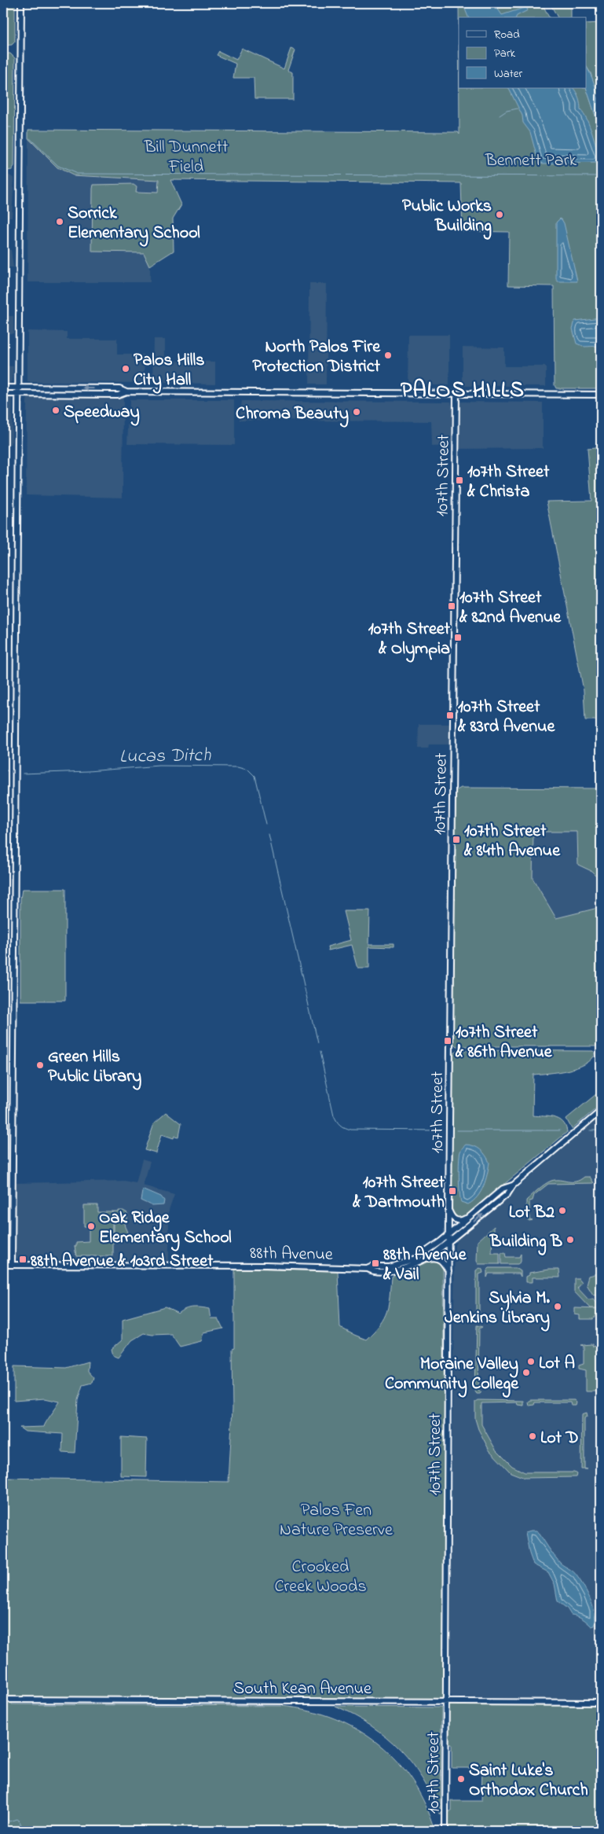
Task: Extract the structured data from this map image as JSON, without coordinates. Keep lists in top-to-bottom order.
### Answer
{
  "streets": {
    "street": ["107th Street", "88th Avenue", "South Kean Avenue"]
  },
  "crossings": [
    ["107th Street", "88th Avenue"],
    ["107th Street", "South Kean Avenue"]
  ],
  "districts": ["PALOS HILLS"],
  "water": ["Lucas Ditch"],
  "parks": [
    "Bill Dunnett Field",
    "Bennett Park",
    "Palos Fen Nature Preserve",
    "Crooked Creek Woods"
  ],
  "places": {
    "other": [
      "Public Works Building",
      "Sorrick Elementary School",
      "North Palos Fire Protection District",
      "Palos Hills City Hall",
      "Speedway",
      "Chroma Beauty",
      "Green Hills Public Library",
      "Lot B2",
      "Oak Ridge Elementary School",
      "Building B",
      "Sylvia M. Jenkins Library",
      "Lot A",
      "Moraine Valley Community College",
      "Lot D",
      "Saint Luke's Orthodox Church"
    ],
    "transit": [
      "107th Street & Christa",
      "107th Street & 82nd Avenue",
      "107th Street & Olympia",
      "107th Street & 83rd Avenue",
      "107th Street & 84th Avenue",
      "107th Street & 86th Avenue",
      "107th Street & Dartmouth",
      "88th Avenue & 103rd Street",
      "88th Avenue & Vail"
    ]
  },
  "legend": ["Road", "Park", "Water"]
}
